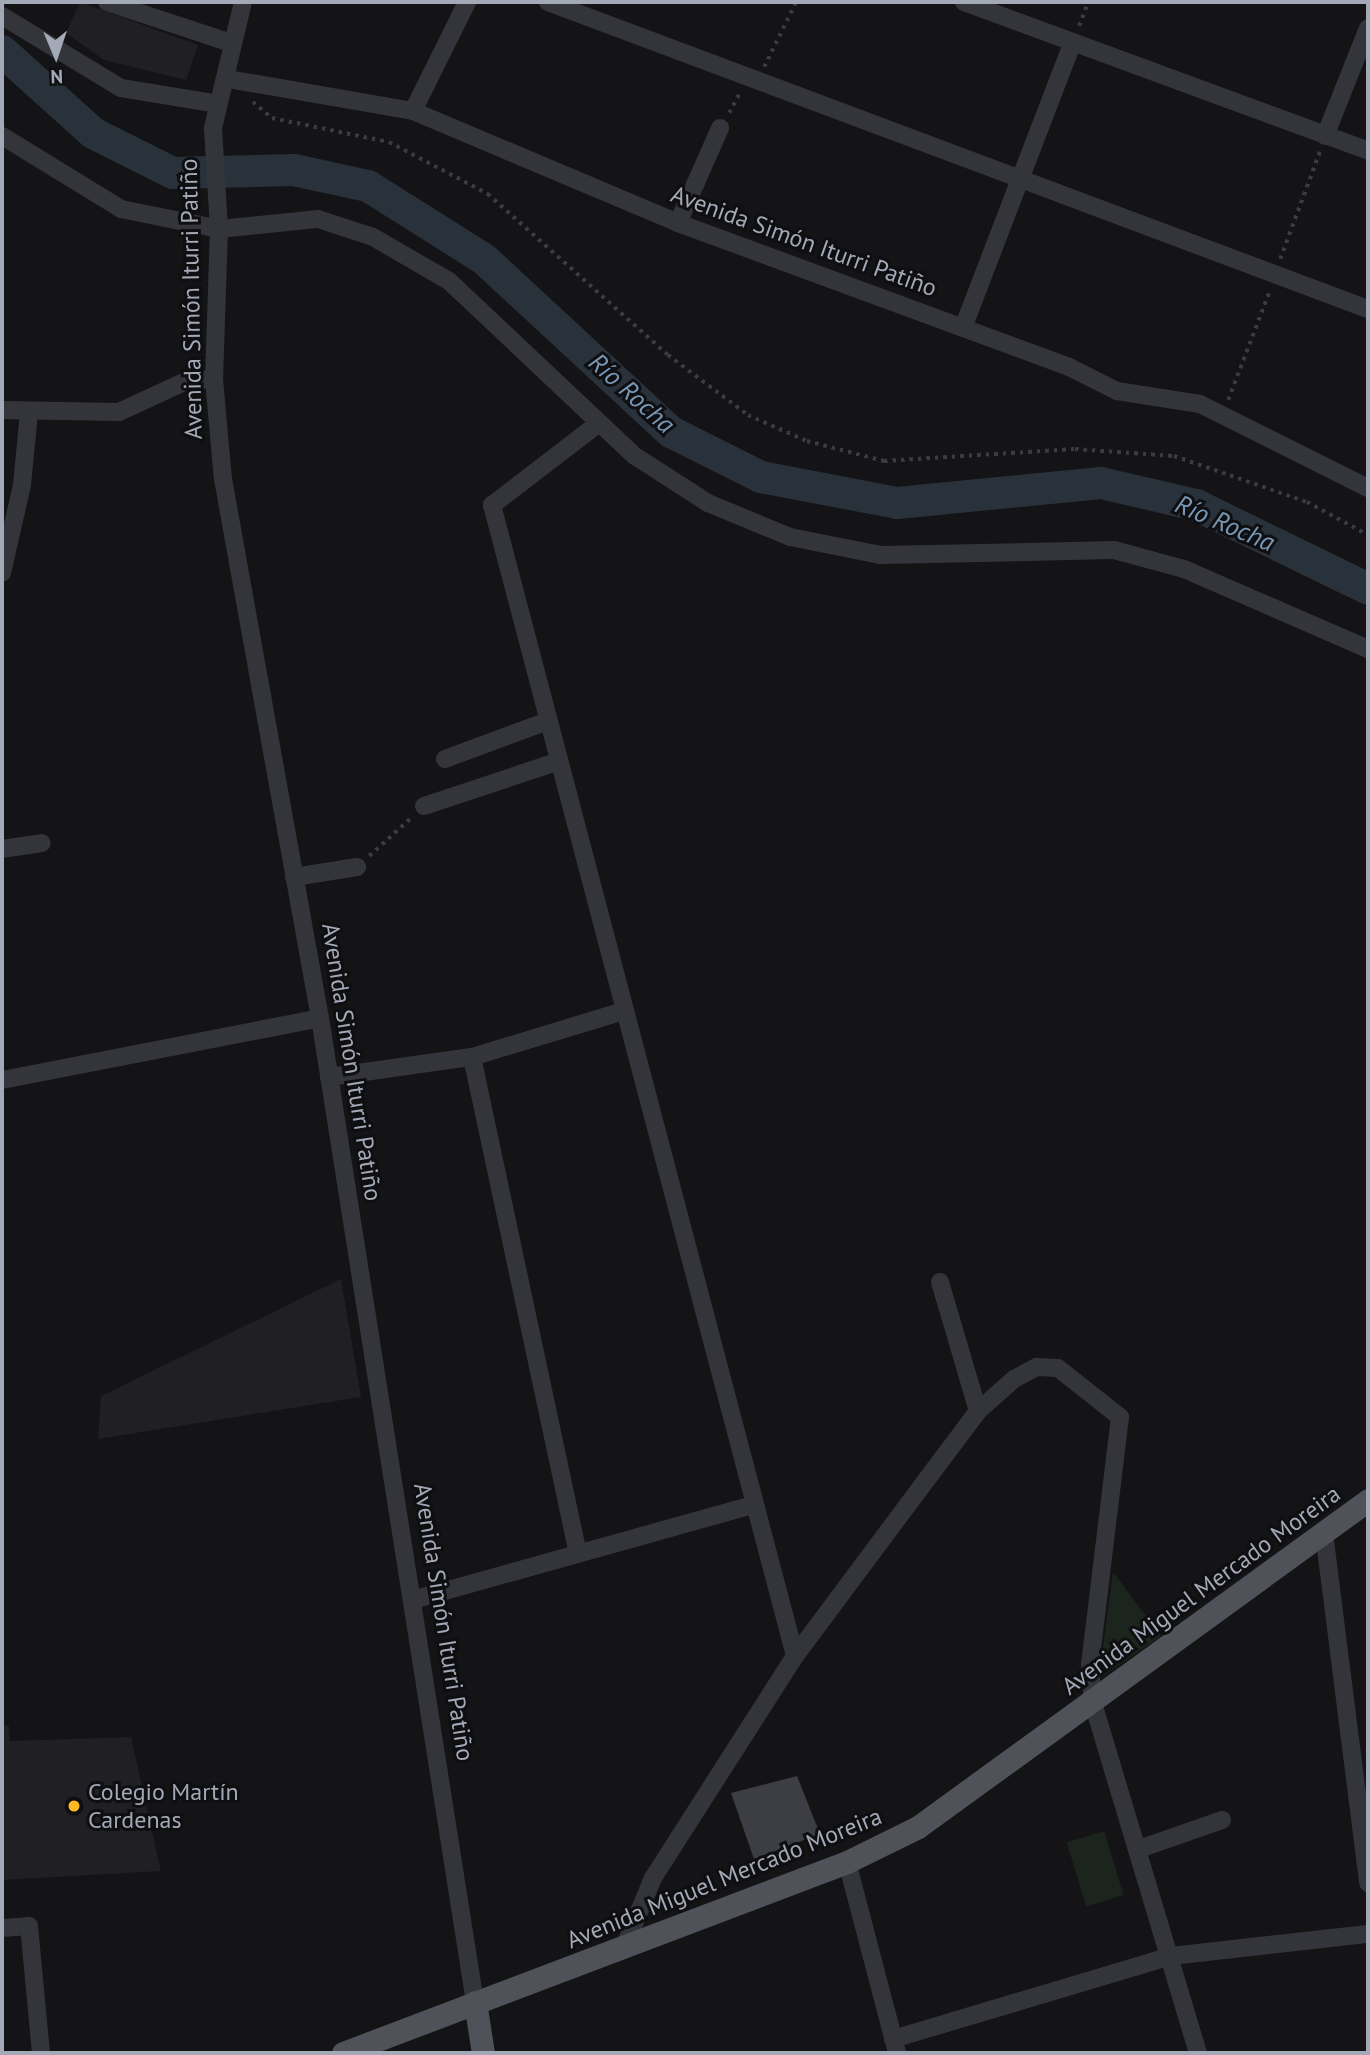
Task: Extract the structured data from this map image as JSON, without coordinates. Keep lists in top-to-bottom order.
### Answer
{
  "streets": {
    "main road": ["Avenida Simón Iturri Patiño", "Avenida Miguel Mercado Moreira"]
  },
  "crossings": [
    ["Avenida Simón Iturri Patiño", "Avenida Miguel Mercado Moreira"]
  ],
  "water": ["Río Rocha"],
  "places": ["Colegio Martín Cardenas"],
  "north": "bottom"
}
